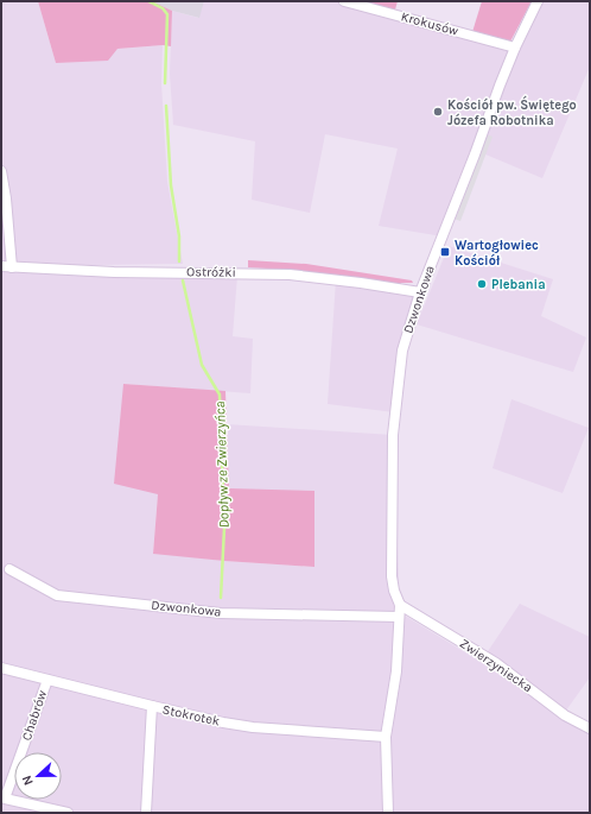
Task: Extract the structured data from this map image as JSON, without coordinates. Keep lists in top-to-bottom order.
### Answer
{
  "streets": {
    "street": [
      "Krokusów",
      "Ostróżki",
      "Dzwonkowa",
      "Zwierzyniecka",
      "Chabrów",
      "Stokrotek"
    ]
  },
  "crossings": [
    ["Krokusów", "Dzwonkowa"],
    ["Ostróżki", "Dzwonkowa"],
    ["Dzwonkowa", "Zwierzyniecka"],
    ["Dzwonkowa", "Stokrotek"],
    ["Chabrów", "Stokrotek"]
  ],
  "water": ["Dopływ ze Zwierzyńca"],
  "places": {
    "other": ["Kościół pw. Świętego Józefa Robotnika", "Plebania"],
    "transit": ["Wartogłowiec Kościół"]
  },
  "north": "left"
}
